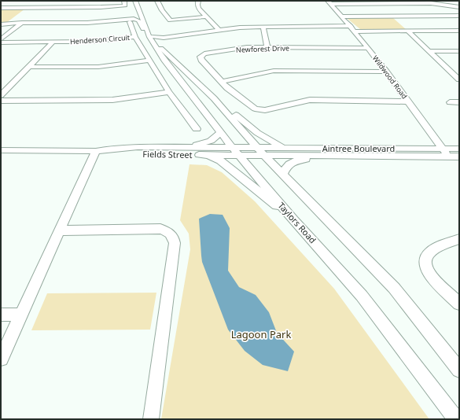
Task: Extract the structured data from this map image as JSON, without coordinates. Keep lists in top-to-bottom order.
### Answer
{
  "streets": {
    "street": [
      "Henderson Circuit",
      "Newforest Drive",
      "Wildwood Road",
      "Aintree Boulevard",
      "Fields Street",
      "Taylors Road"
    ]
  },
  "crossings": [
    ["Newforest Drive", "Wildwood Road"],
    ["Wildwood Road", "Aintree Boulevard"],
    ["Aintree Boulevard", "Fields Street"],
    ["Aintree Boulevard", "Taylors Road"],
    ["Fields Street", "Taylors Road"]
  ],
  "parks": ["Lagoon Park"]
}
